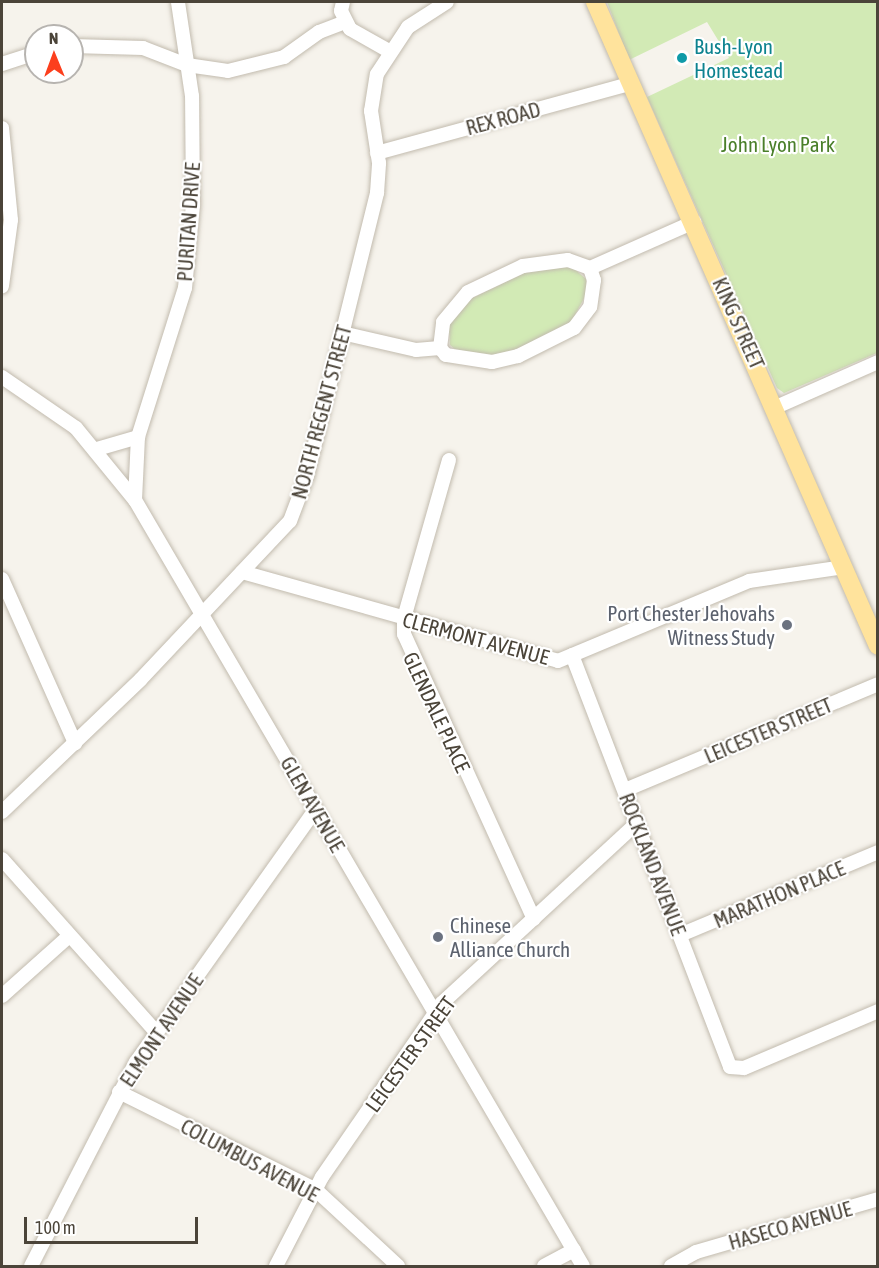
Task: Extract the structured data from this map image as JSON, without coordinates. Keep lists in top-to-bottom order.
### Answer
{
  "streets": {
    "main road": ["KING STREET"],
    "street": [
      "REX ROAD",
      "PURITAN DRIVE",
      "NORTH REGENT STREET",
      "CLERMONT AVENUE",
      "GLENDALE PLACE",
      "LEICESTER STREET",
      "GLEN AVENUE",
      "ROCKLAND AVENUE",
      "MARATHON PLACE",
      "ELMONT AVENUE",
      "COLUMBUS AVENUE",
      "HASECO AVENUE"
    ]
  },
  "crossings": [
    ["REX ROAD", "KING STREET"],
    ["REX ROAD", "NORTH REGENT STREET"],
    ["PURITAN DRIVE", "GLEN AVENUE"],
    ["KING STREET", "CLERMONT AVENUE"],
    ["NORTH REGENT STREET", "CLERMONT AVENUE"],
    ["NORTH REGENT STREET", "GLEN AVENUE"],
    ["CLERMONT AVENUE", "GLENDALE PLACE"],
    ["CLERMONT AVENUE", "ROCKLAND AVENUE"],
    ["GLENDALE PLACE", "LEICESTER STREET"],
    ["LEICESTER STREET", "GLEN AVENUE"],
    ["LEICESTER STREET", "ROCKLAND AVENUE"],
    ["LEICESTER STREET", "COLUMBUS AVENUE"],
    ["GLEN AVENUE", "ELMONT AVENUE"],
    ["ROCKLAND AVENUE", "MARATHON PLACE"],
    ["ELMONT AVENUE", "COLUMBUS AVENUE"]
  ],
  "parks": ["John Lyon Park"],
  "places": ["Bush-Lyon Homestead", "Port Chester Jehovahs Witness Study", "Chinese Alliance Church"],
  "scale_bar": "100 m",
  "north": "top"
}
